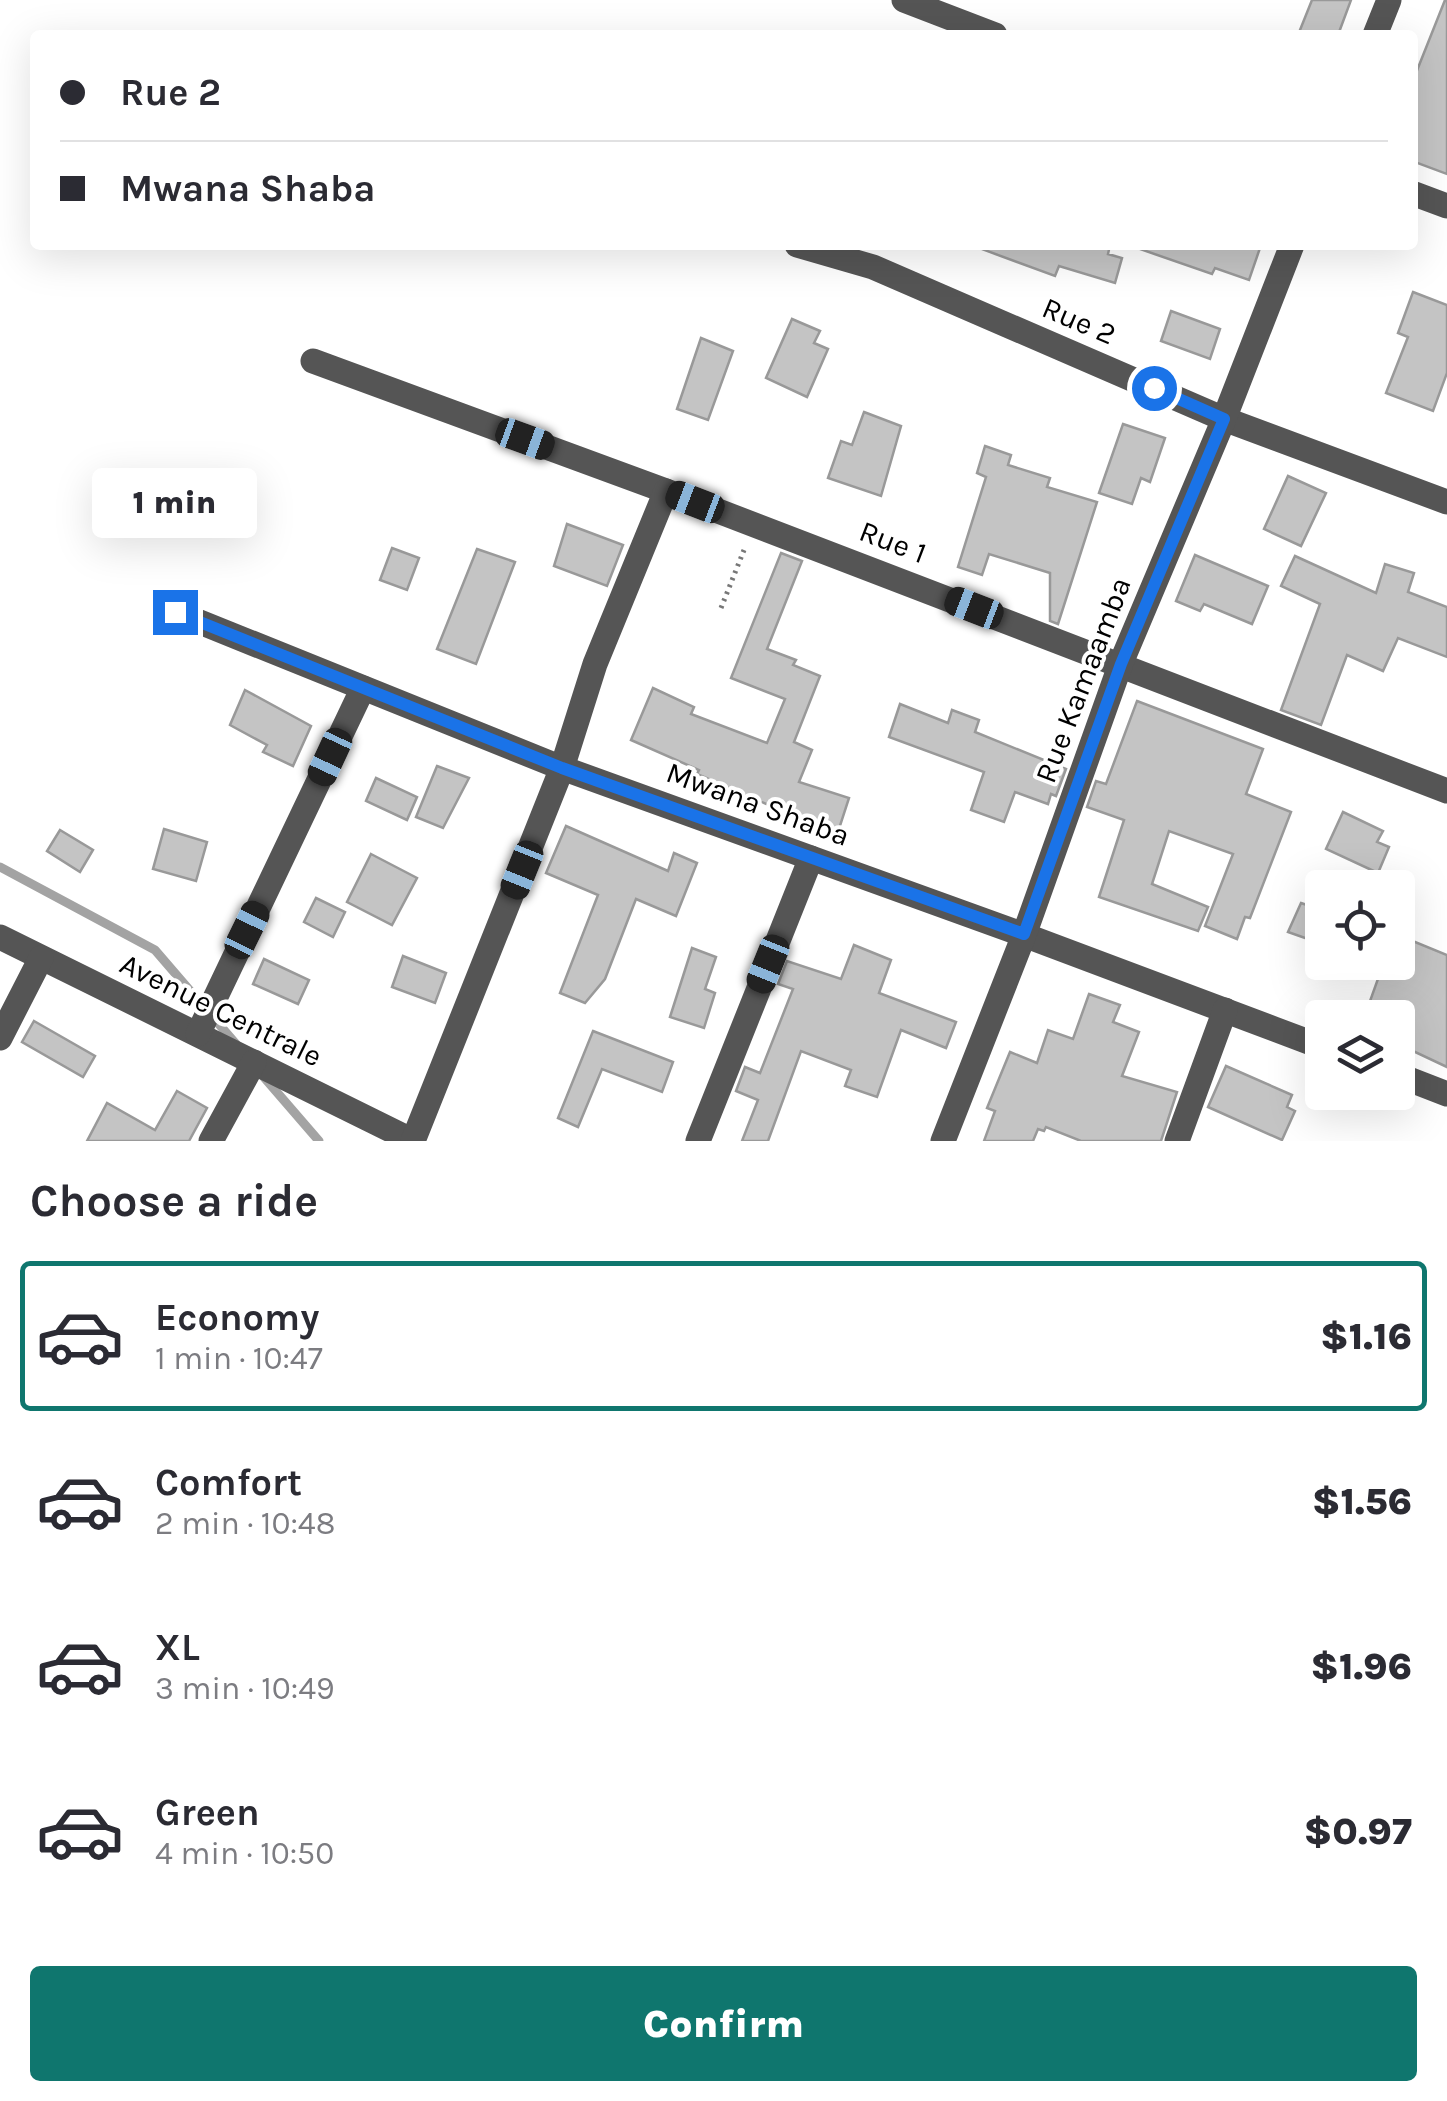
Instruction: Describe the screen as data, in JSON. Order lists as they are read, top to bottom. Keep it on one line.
{"streets":{"street":["Rue 2","Rue 1","Rue Kamaamba","Mwana Shaba","Avenue Centrale"]},"crossings":[["Rue 2","Rue Kamaamba"],["Rue 1","Rue Kamaamba"],["Rue Kamaamba","Mwana Shaba"]],"page":{"banner":["Rue 2","Mwana Shaba"],"bubble":"1 min","heading":"Choose a ride","list":[{"name":"Economy","note":"1 min · 10:47","value":"$1.16"},{"name":"Comfort","note":"2 min · 10:48","value":"$1.56"},{"name":"XL","note":"3 min · 10:49","value":"$1.96"},{"name":"Green","note":"4 min · 10:50","value":"$0.97"}],"buttons":"Confirm"}}
